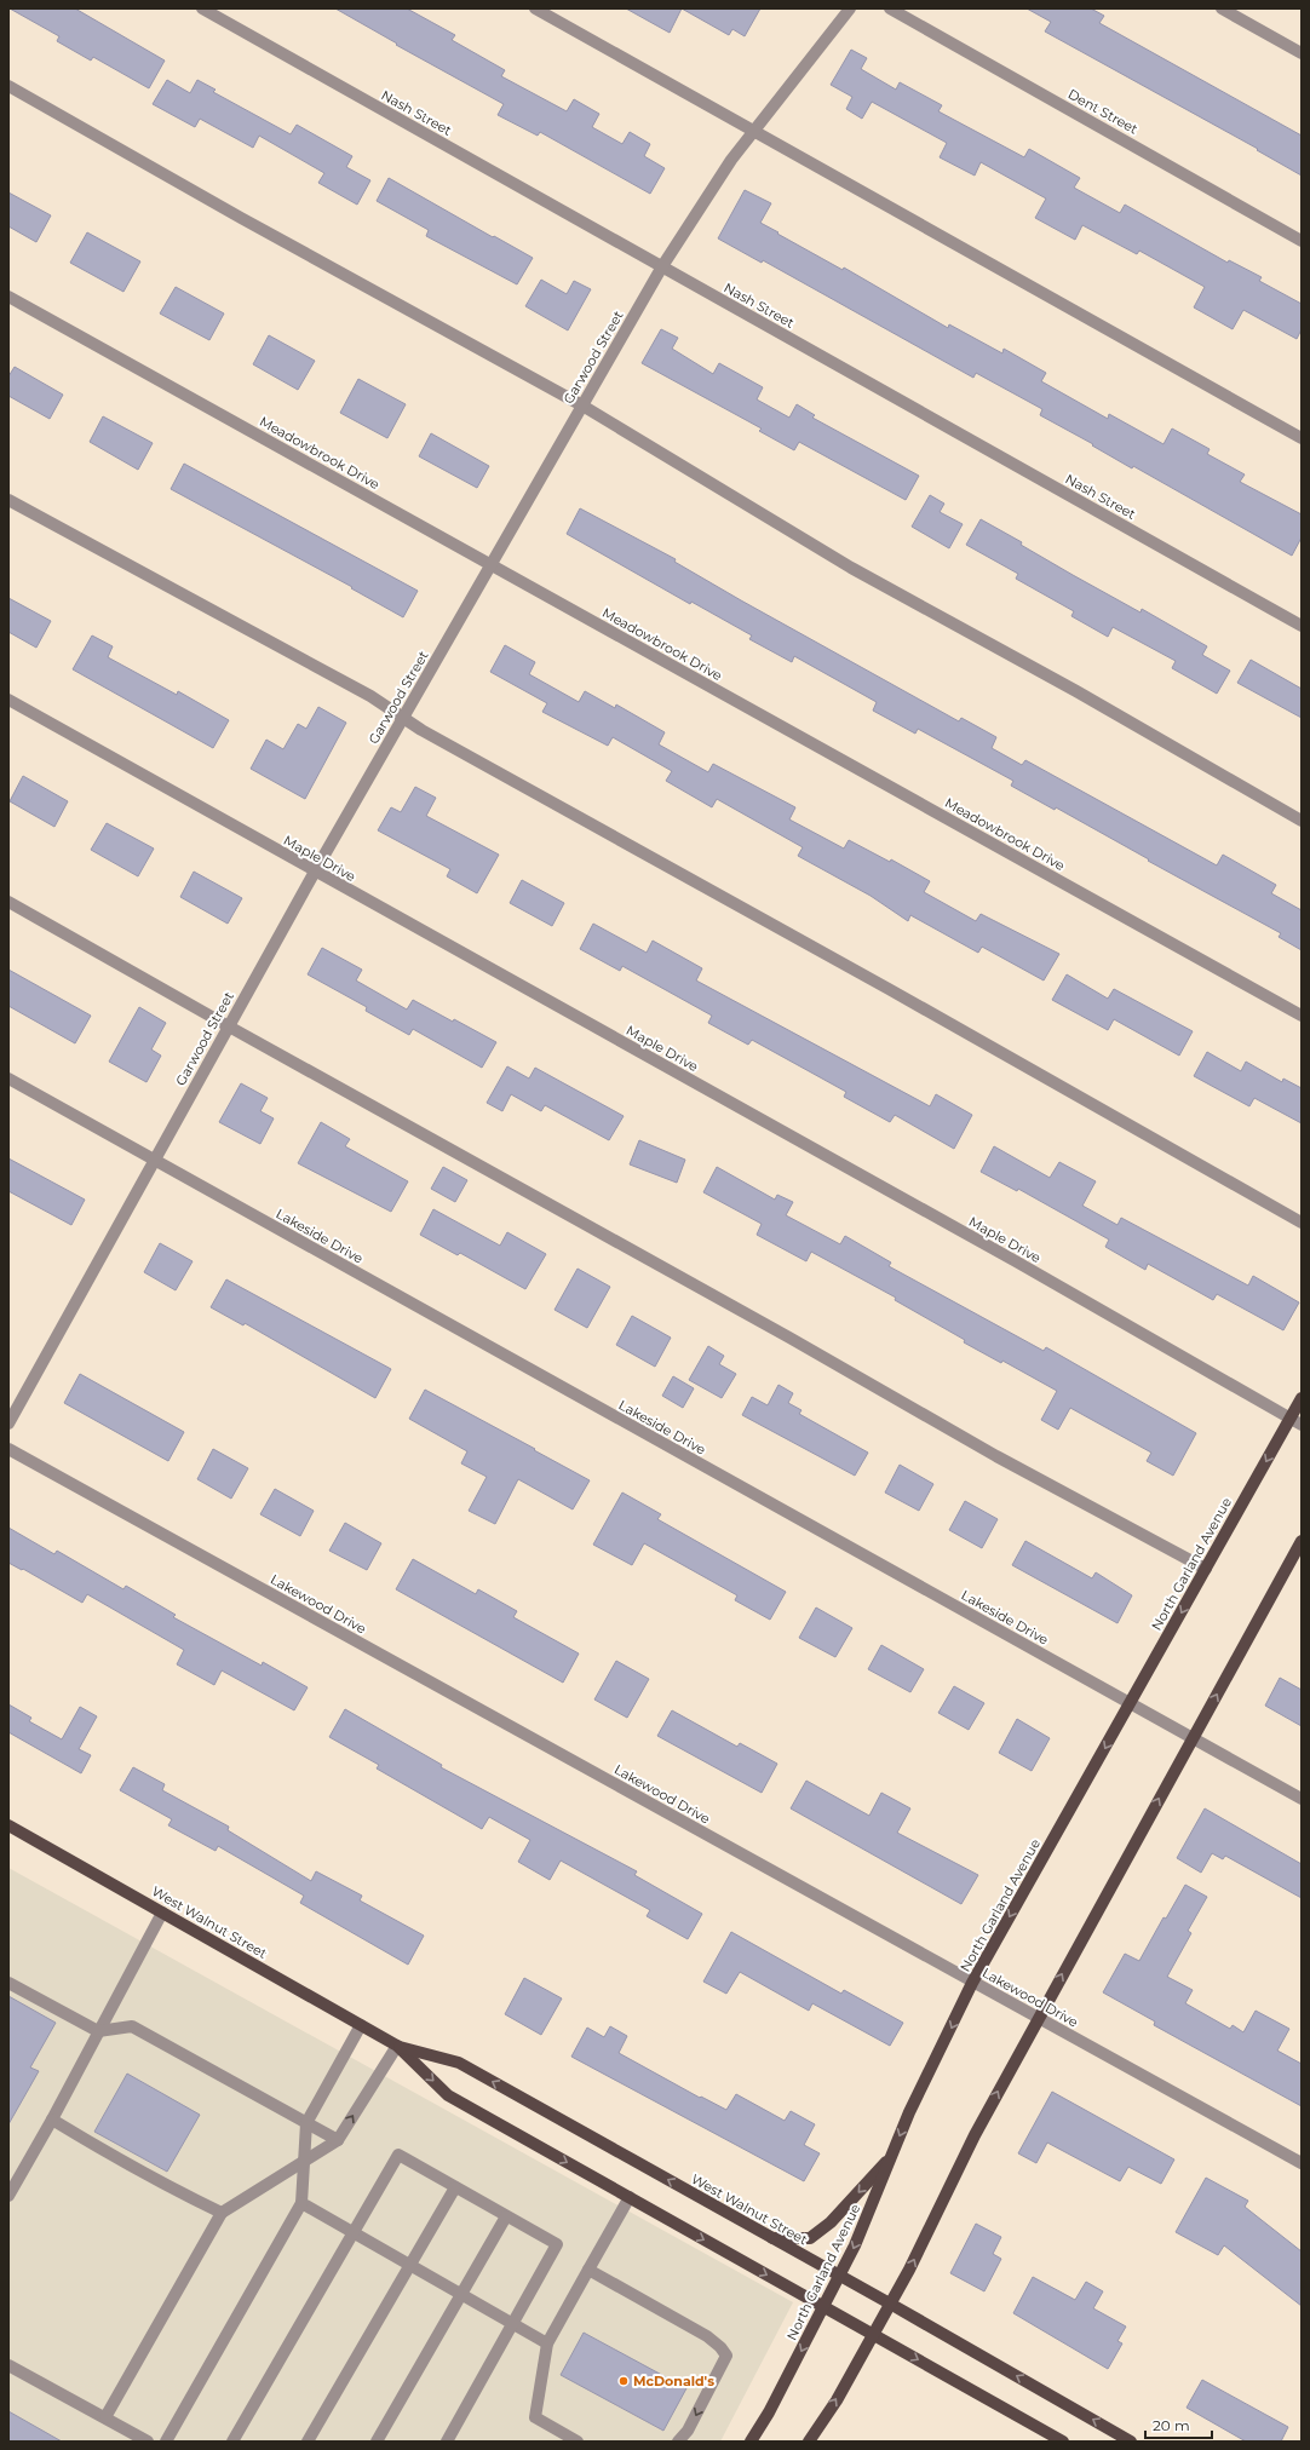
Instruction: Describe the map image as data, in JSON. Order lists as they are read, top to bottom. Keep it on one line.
{"streets":{"main road":["North Garland Avenue","West Walnut Street"],"street":["Dent Street","Nash Street","Garwood Street","Meadowbrook Drive","Maple Drive","Lakeside Drive","Lakewood Drive"]},"crossings":[["Nash Street","Garwood Street"],["Garwood Street","Meadowbrook Drive"],["Garwood Street","Maple Drive"],["Garwood Street","Lakeside Drive"],["Maple Drive","North Garland Avenue"],["Lakeside Drive","North Garland Avenue"],["North Garland Avenue","Lakewood Drive"],["North Garland Avenue","West Walnut Street"]],"places":["McDonald's"],"scale_bar":"20 m"}
